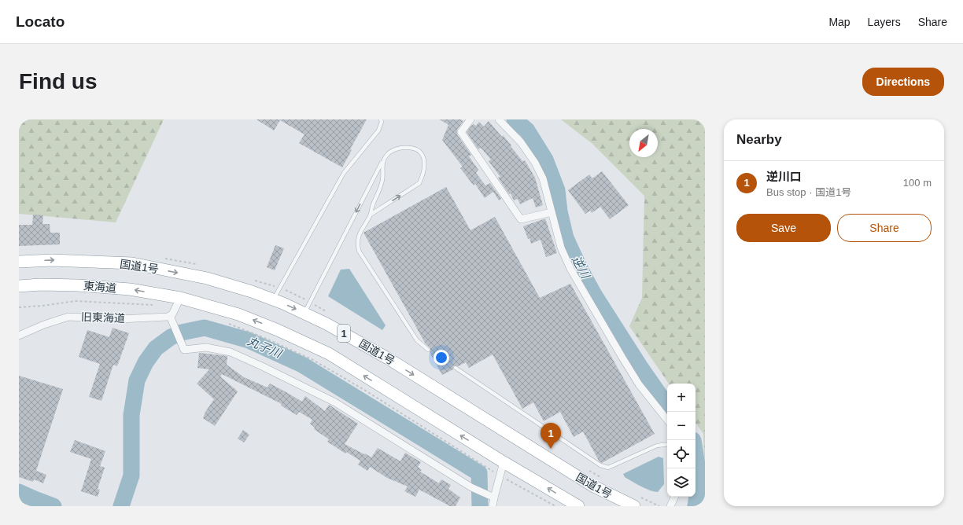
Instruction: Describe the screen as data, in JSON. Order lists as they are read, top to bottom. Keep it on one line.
{"streets":{"highway":["国道1号","東海道","1"],"street":["旧東海道"]},"crossings":[["東海道","1"]],"one_way":["東海道"],"water":["逆川","丸子川"],"north":"bottom left","page":{"header":"Locato","nav":["Map","Layers","Share"],"buttons":["Directions",["Save","Share"]],"title":"Find us","heading":"Nearby","list":[{"mark":"1","name":"逆川口","note":"Bus stop · 国道1号","value":"100 m"}],"map_buttons":["+","−"],"pins":"1"}}
